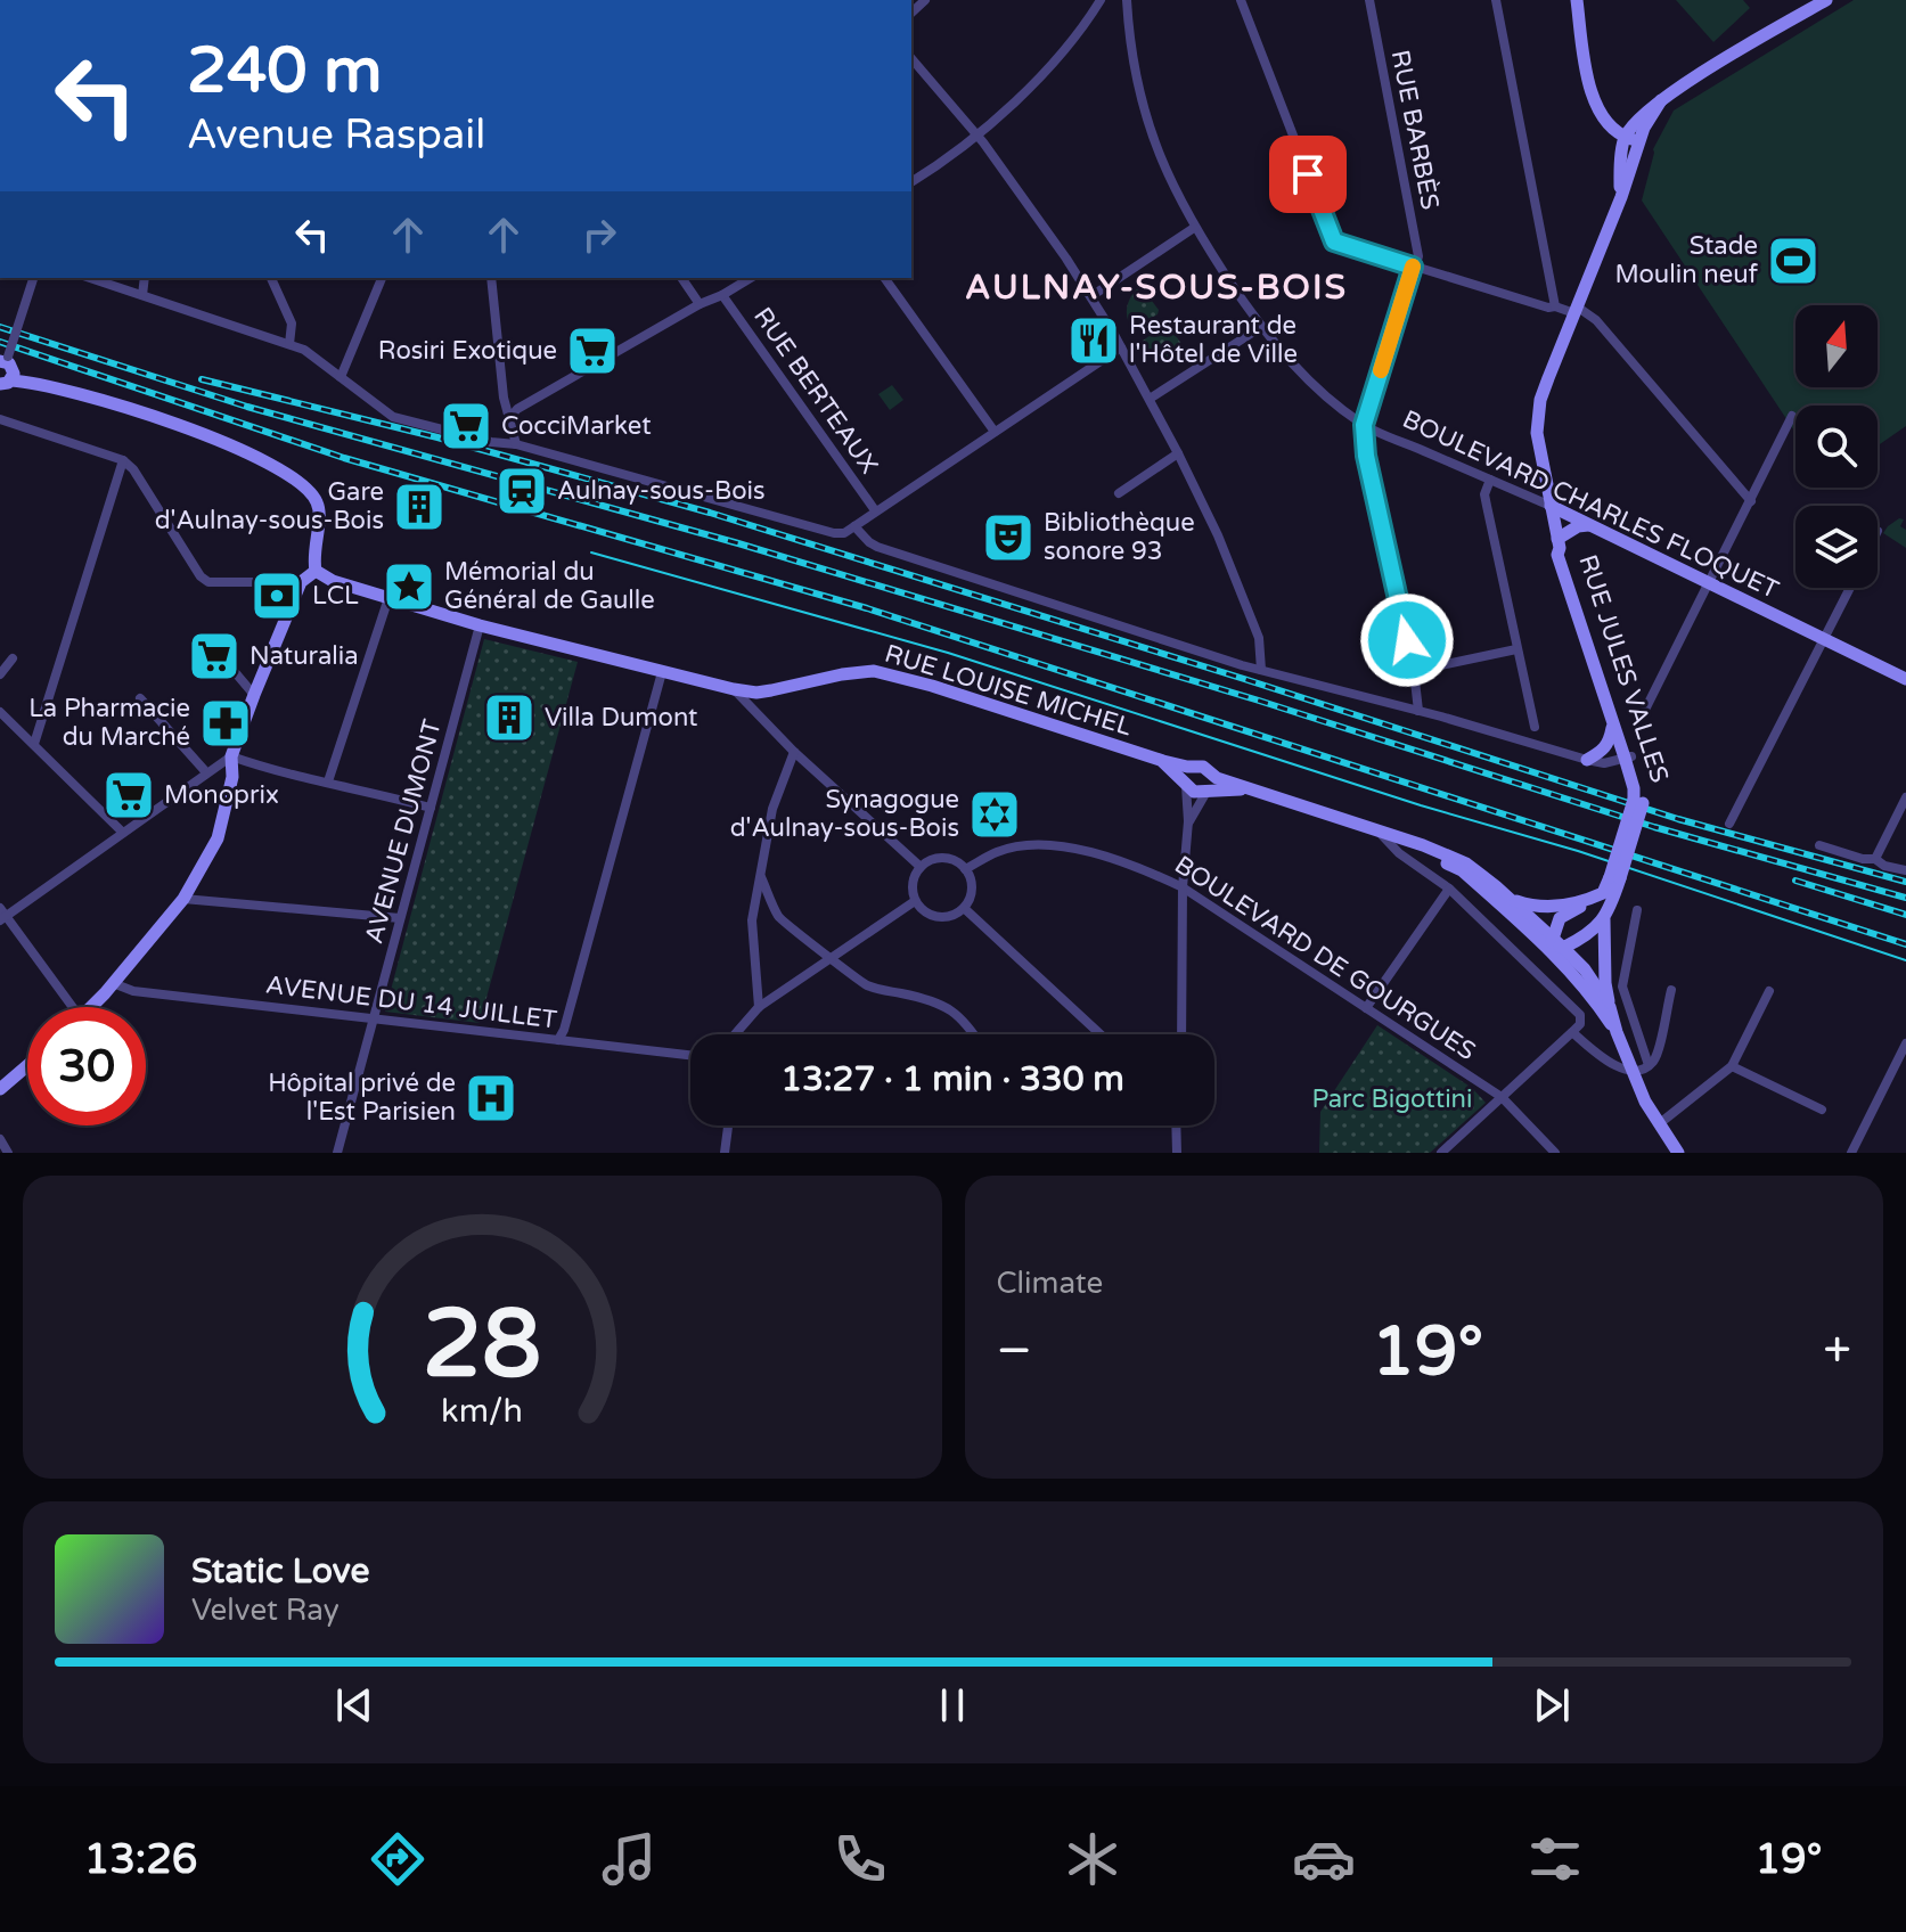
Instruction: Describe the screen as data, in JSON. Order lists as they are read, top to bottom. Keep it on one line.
{"streets":{"street":["RUE BARBÈS","RUE BERTEAUX","BOULEVARD CHARLES FLOQUET","RUE JULES VALLES","RUE LOUISE MICHEL","AVENUE DUMONT","BOULEVARD DE GOURGUES","AVENUE DU 14 JUILLET"]},"crossings":[["RUE BARBÈS","BOULEVARD CHARLES FLOQUET"],["BOULEVARD CHARLES FLOQUET","RUE JULES VALLES"],["RUE LOUISE MICHEL","AVENUE DUMONT"],["AVENUE DUMONT","AVENUE DU 14 JUILLET"]],"districts":["AULNAY-SOUS-BOIS"],"parks":["Parc Bigottini"],"places":{"sports":["Stade Moulin neuf"],"restaurant":["Restaurant de l'Hôtel de Ville"],"supermarket":["Rosiri Exotique","CocciMarket","Naturalia","Monoprix"],"station":["Aulnay-sous-Bois"],"building":["Gare d'Aulnay-sous-Bois","Villa Dumont"],"theatre":["Bibliothèque sonore 93"],"place":["Mémorial du Général de Gaulle"],"bank":["LCL"],"pharmacy":["La Pharmacie du Marché"],"synagogue":["Synagogue d'Aulnay-sous-Bois"],"hospital":["Hôpital privé de l'Est Parisien"]},"north":"top","page":{"turn":["240 m","Avenue Raspail"],"limit":"30","trip":"13:27 · 1 min · 330 m","tile":"Climate","heat":["−","19°","+"],"song":["Static Love","Velvet Ray"],"tabs":["13:26","19°"],"gauge":["28","km/h"]}}
